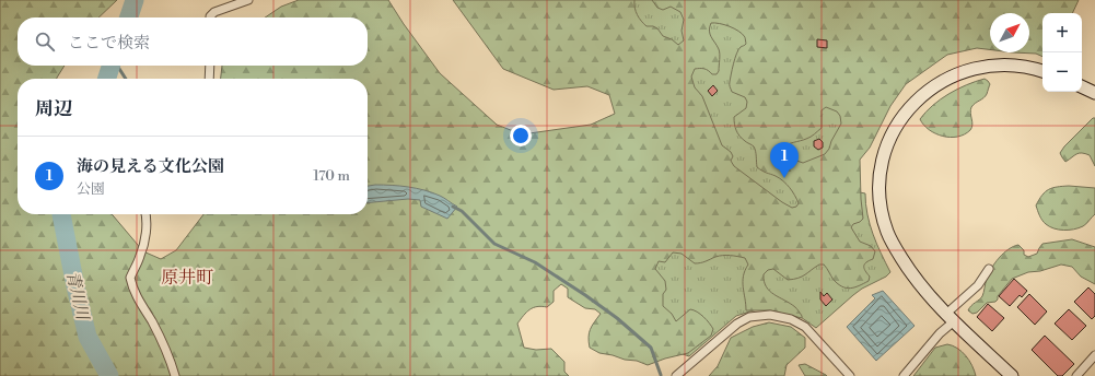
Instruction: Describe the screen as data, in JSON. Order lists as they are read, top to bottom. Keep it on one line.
{"districts":["原井町"],"water":["青川川"],"north":"top right","page":{"map_buttons":["+","−"],"search":"ここで検索","heading":"周辺","list":[{"mark":"1","name":"海の見える文化公園","note":"公園","value":"170 m"}],"pins":"1"}}
